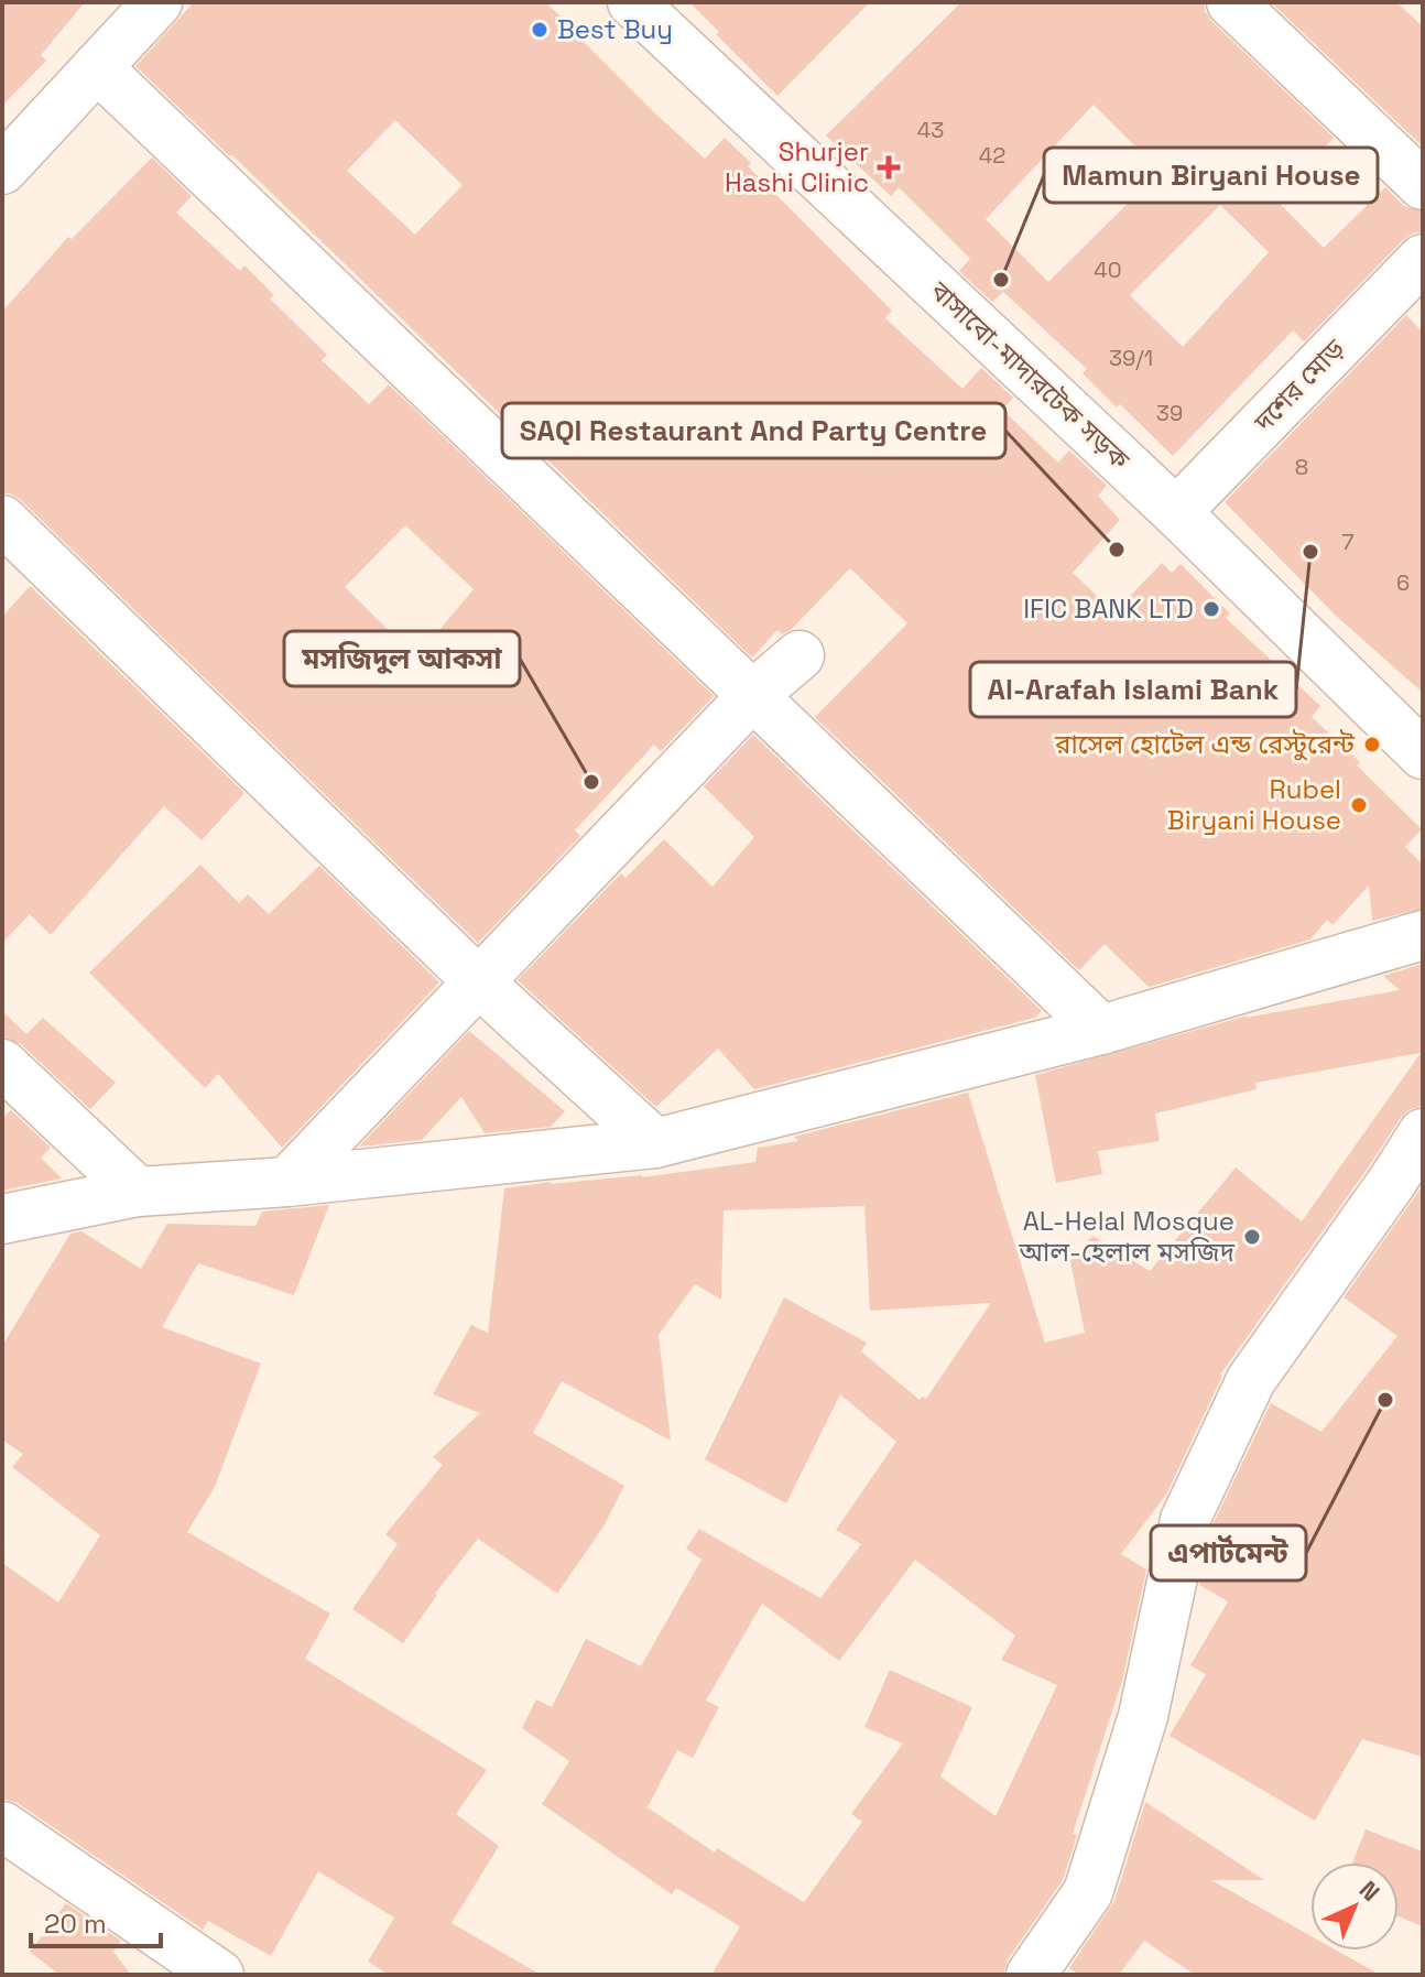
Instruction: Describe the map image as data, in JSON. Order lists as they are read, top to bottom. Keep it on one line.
{"streets":{"street":["বাসাবো-মাদারটেক সড়ক","দশের মোড়"]},"crossings":[["বাসাবো-মাদারটেক সড়ক","দশের মোড়"]],"places":{"other":["Best Buy","Mamun Biryani House","SAQI Restaurant And Party Centre","Al-Arafah Islami Bank","IFIC BANK LTD","রাসেল হোটেল এন্ড রেস্টুরেন্ট","মসজিদুল আকসা","Rubel Biryani House","AL-Helal Mosque আল-হেলাল মসজিদ","এপার্টমেন্ট"],"health":["Shurjer Hashi Clinic"]},"house_numbers":["43","42","40","39/1","39","8","7","6"],"scale_bar":"20 m","north":"top right"}
